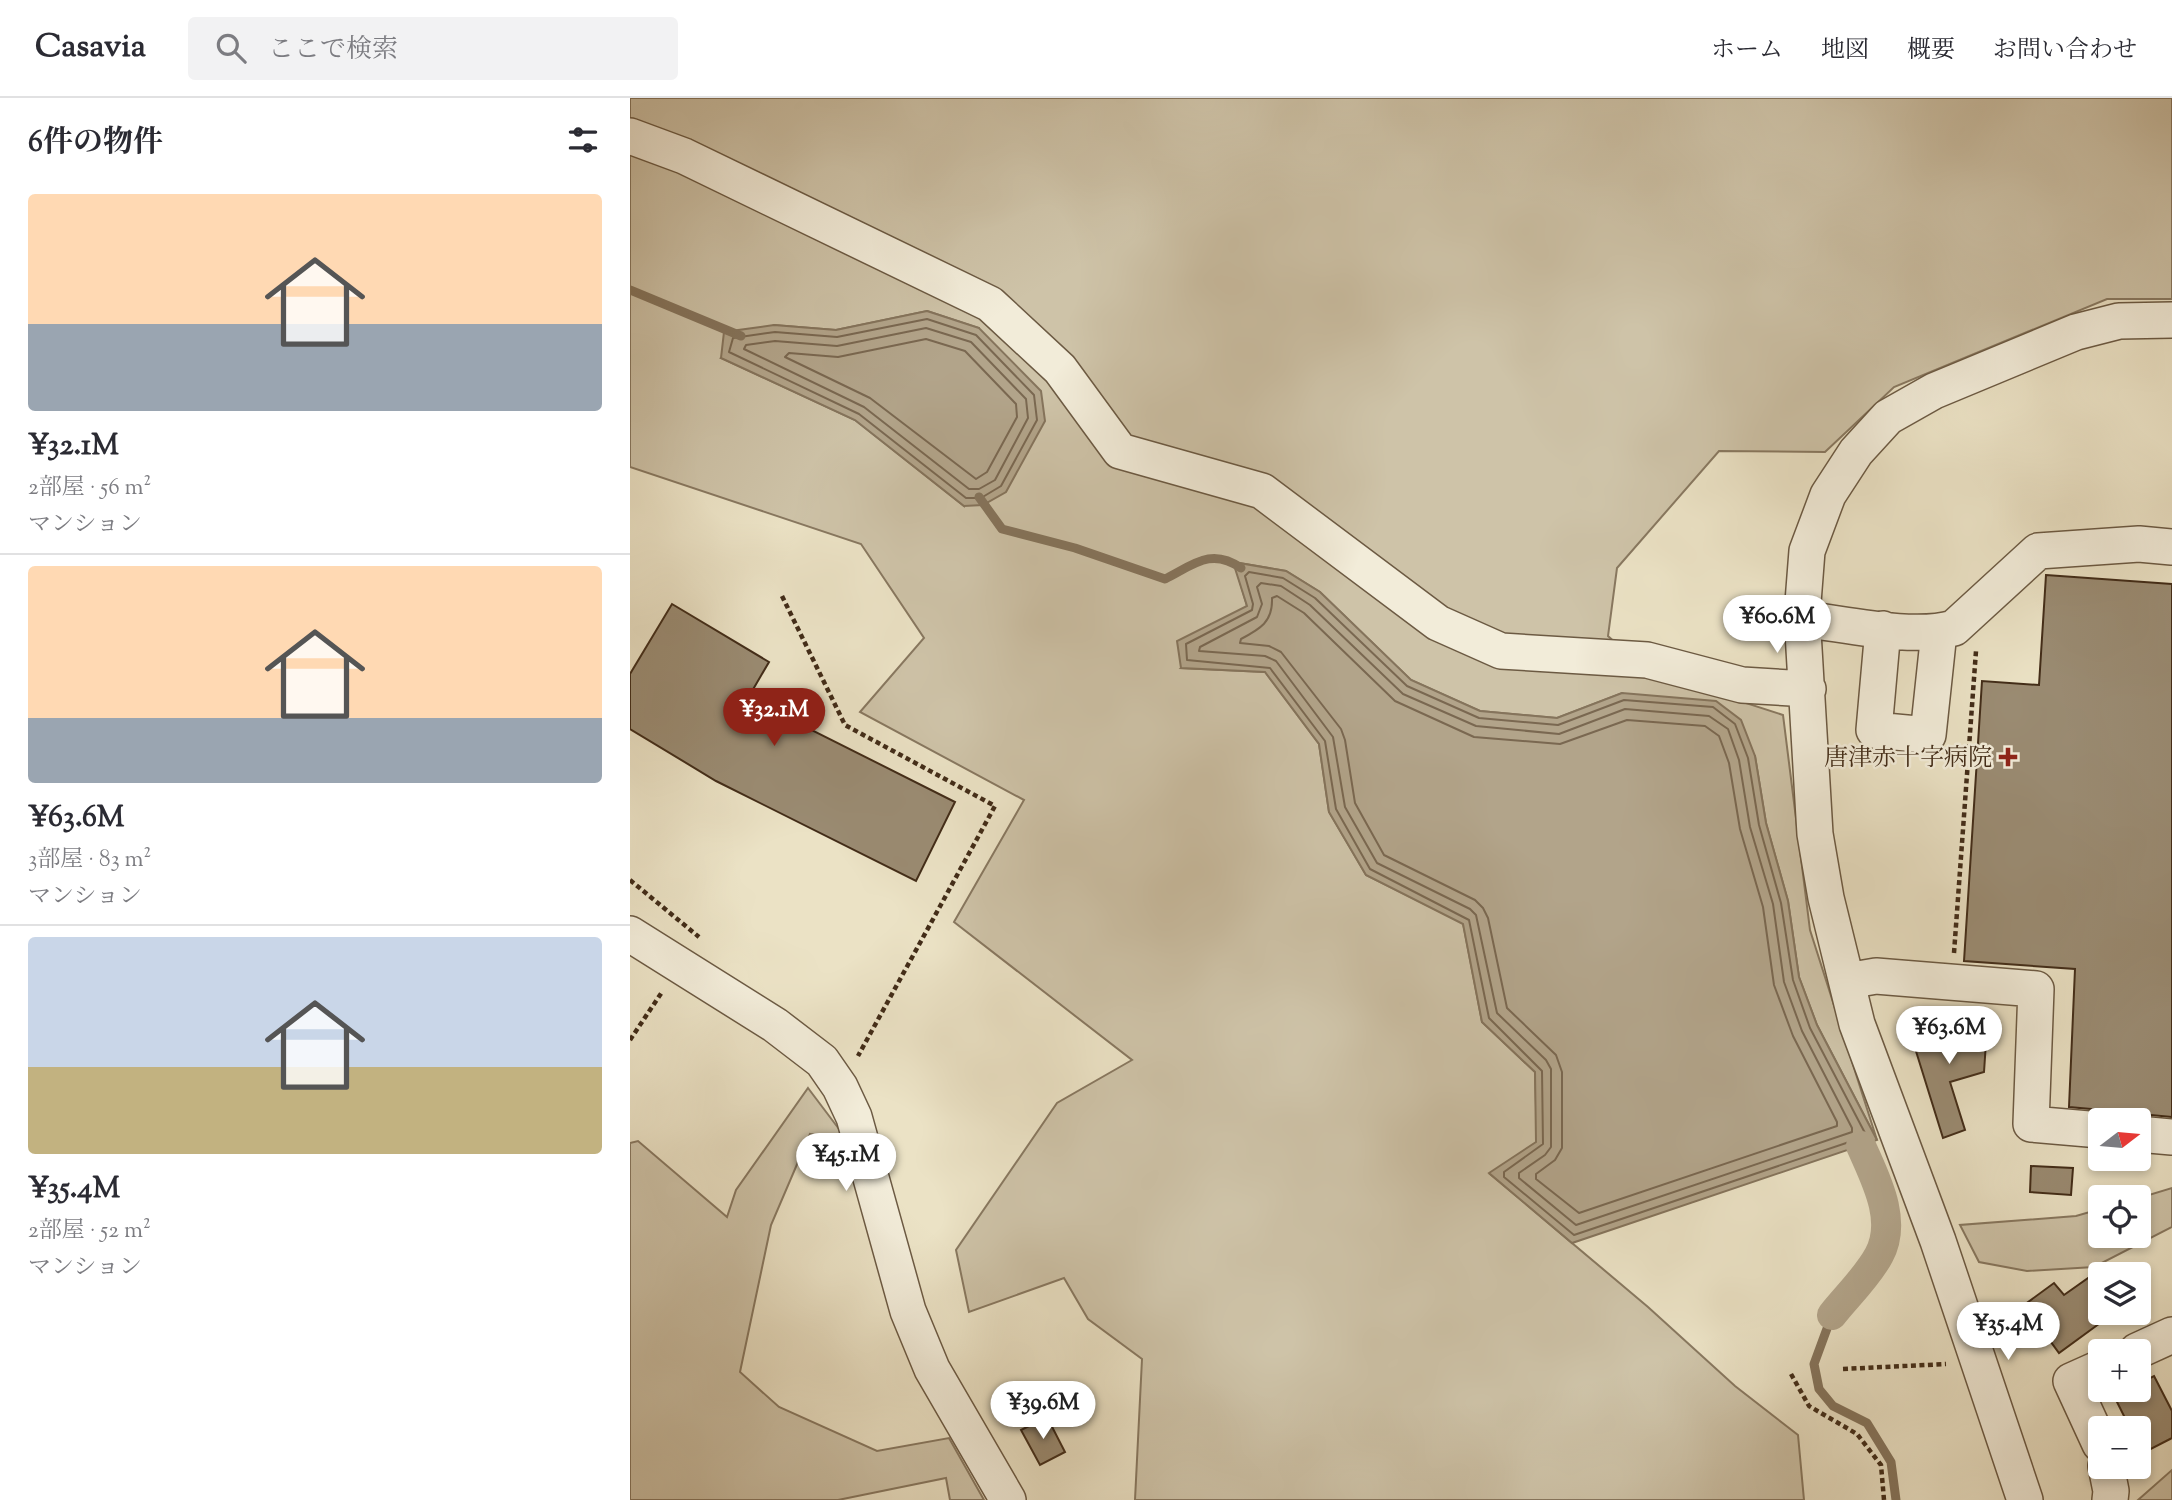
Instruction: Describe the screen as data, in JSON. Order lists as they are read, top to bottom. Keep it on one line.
{"places":{"health":["唐津赤十字病院"]},"north":"right","page":{"header":"Casavia","search":"ここで検索","nav":["ホーム","地図","概要","お問い合わせ"],"heading":"6件の物件","list":[{"name":"¥32.1M","note":"2部屋 · 56 m² · マンション"},{"name":"¥63.6M","note":"3部屋 · 83 m² · マンション"},{"name":"¥35.4M","note":"2部屋 · 52 m² · マンション"}],"price":["¥60.6M","¥32.1M","¥63.6M","¥45.1M","¥35.4M","¥39.6M"],"map_buttons":["+","−"]}}
